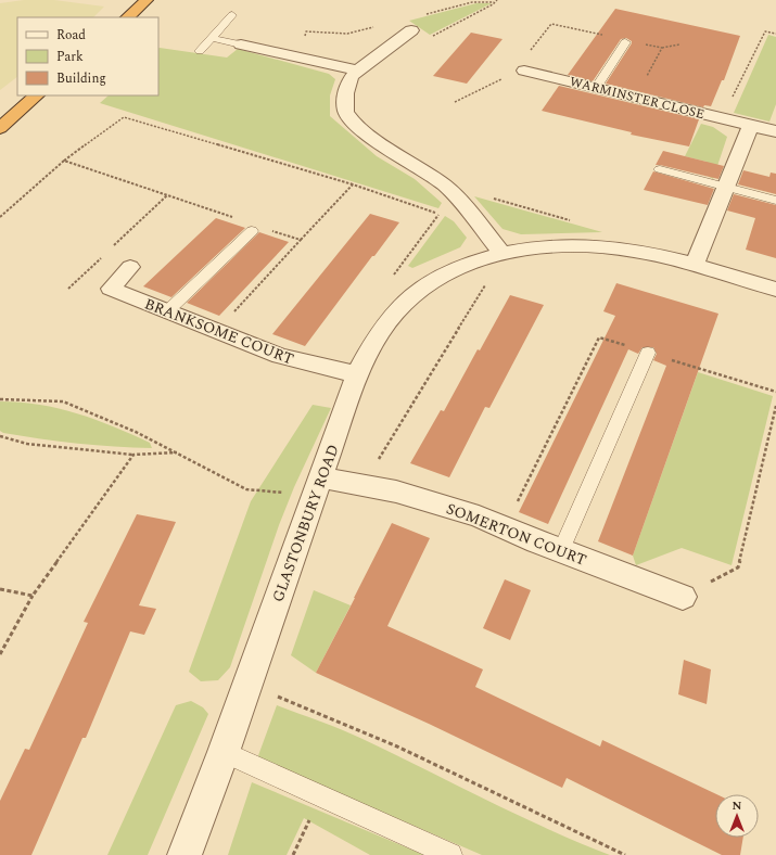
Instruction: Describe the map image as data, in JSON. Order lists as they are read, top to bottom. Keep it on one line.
{"streets":{"street":["WARMINSTER CLOSE","BRANKSOME COURT","GLASTONBURY ROAD","SOMERTON COURT"]},"crossings":[["BRANKSOME COURT","GLASTONBURY ROAD"],["GLASTONBURY ROAD","SOMERTON COURT"]],"legend":["Road","Park","Building"],"north":"top"}
